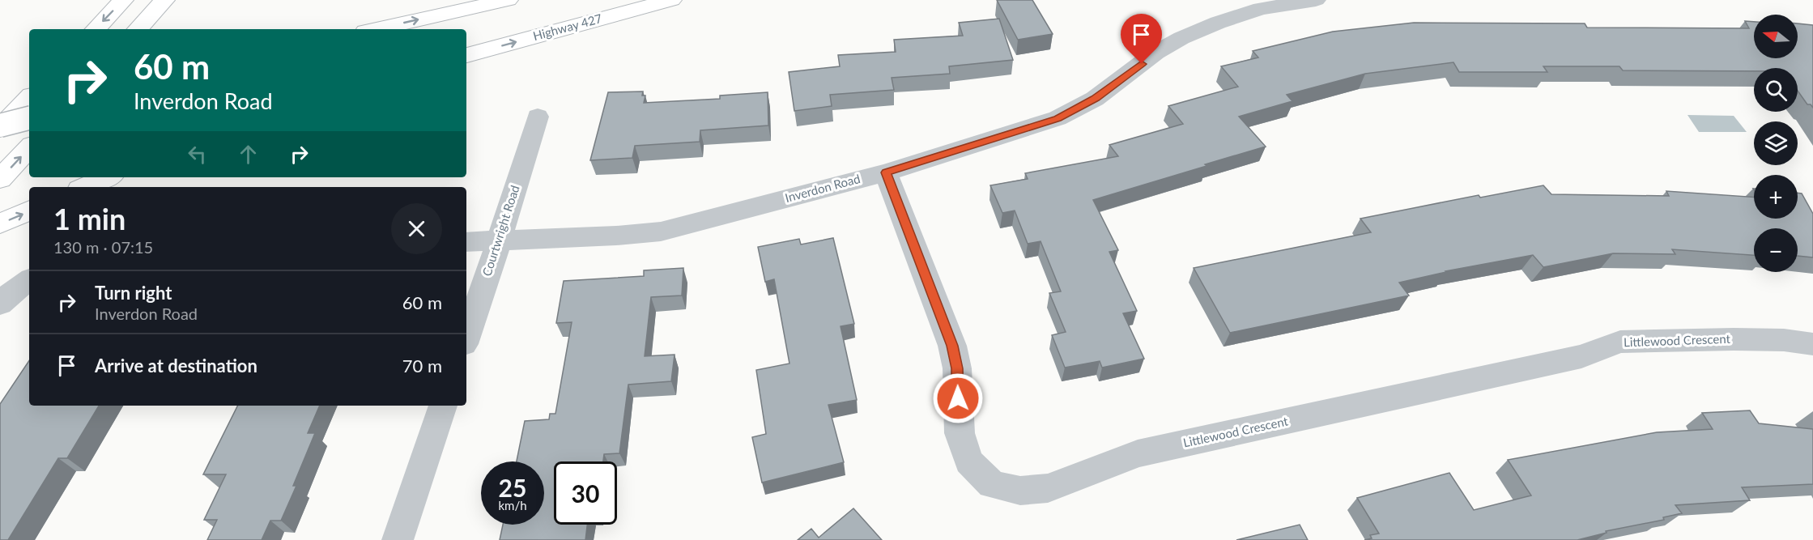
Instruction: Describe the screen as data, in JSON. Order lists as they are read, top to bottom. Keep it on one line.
{"streets":{"main road":["Highway 427"],"street":["Inverdon Road","Courtwright Road","Littlewood Crescent"]},"crossings":[["Inverdon Road","Courtwright Road"],["Inverdon Road","Littlewood Crescent"]],"one_way":["Highway 427"],"north":"left","page":{"map_buttons":["+","−"],"turn":["60 m","Inverdon Road"],"heading":["1 min","130 m · 07:15"],"list":[{"name":"Turn right","note":"Inverdon Road","value":"60 m"},{"name":"Arrive at destination","value":"70 m"}],"speed":"25 km/h","limit":"30"}}
